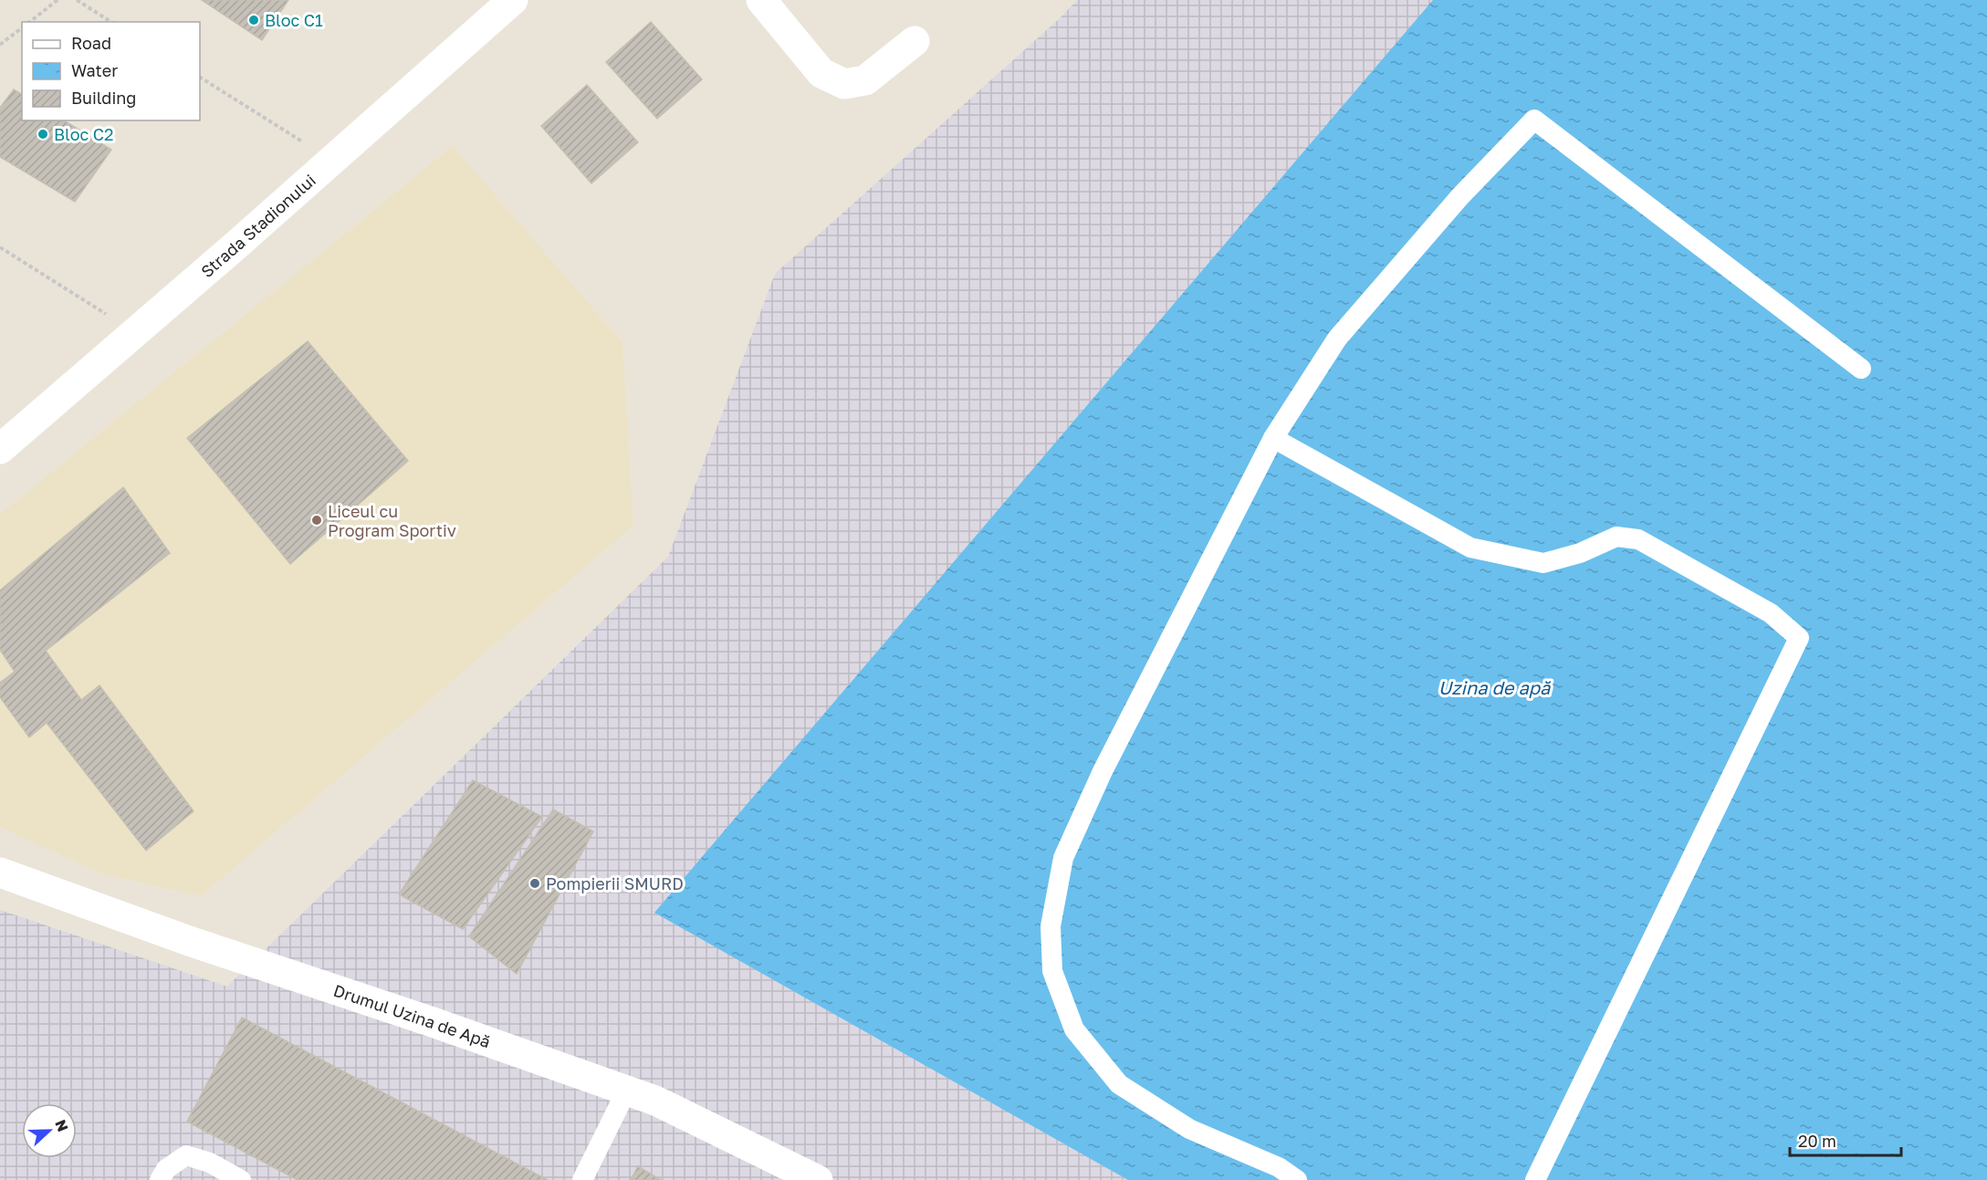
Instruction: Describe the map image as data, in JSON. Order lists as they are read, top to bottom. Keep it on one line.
{"streets":{"street":["Strada Stadionului","Drumul Uzina de Apă"]},"water":["Uzina de apă"],"places":["Bloc C1","Bloc C2","Liceul cu Program Sportiv","Pompierii SMURD"],"legend":["Road","Water","Building"],"scale_bar":"20 m","north":"right"}
